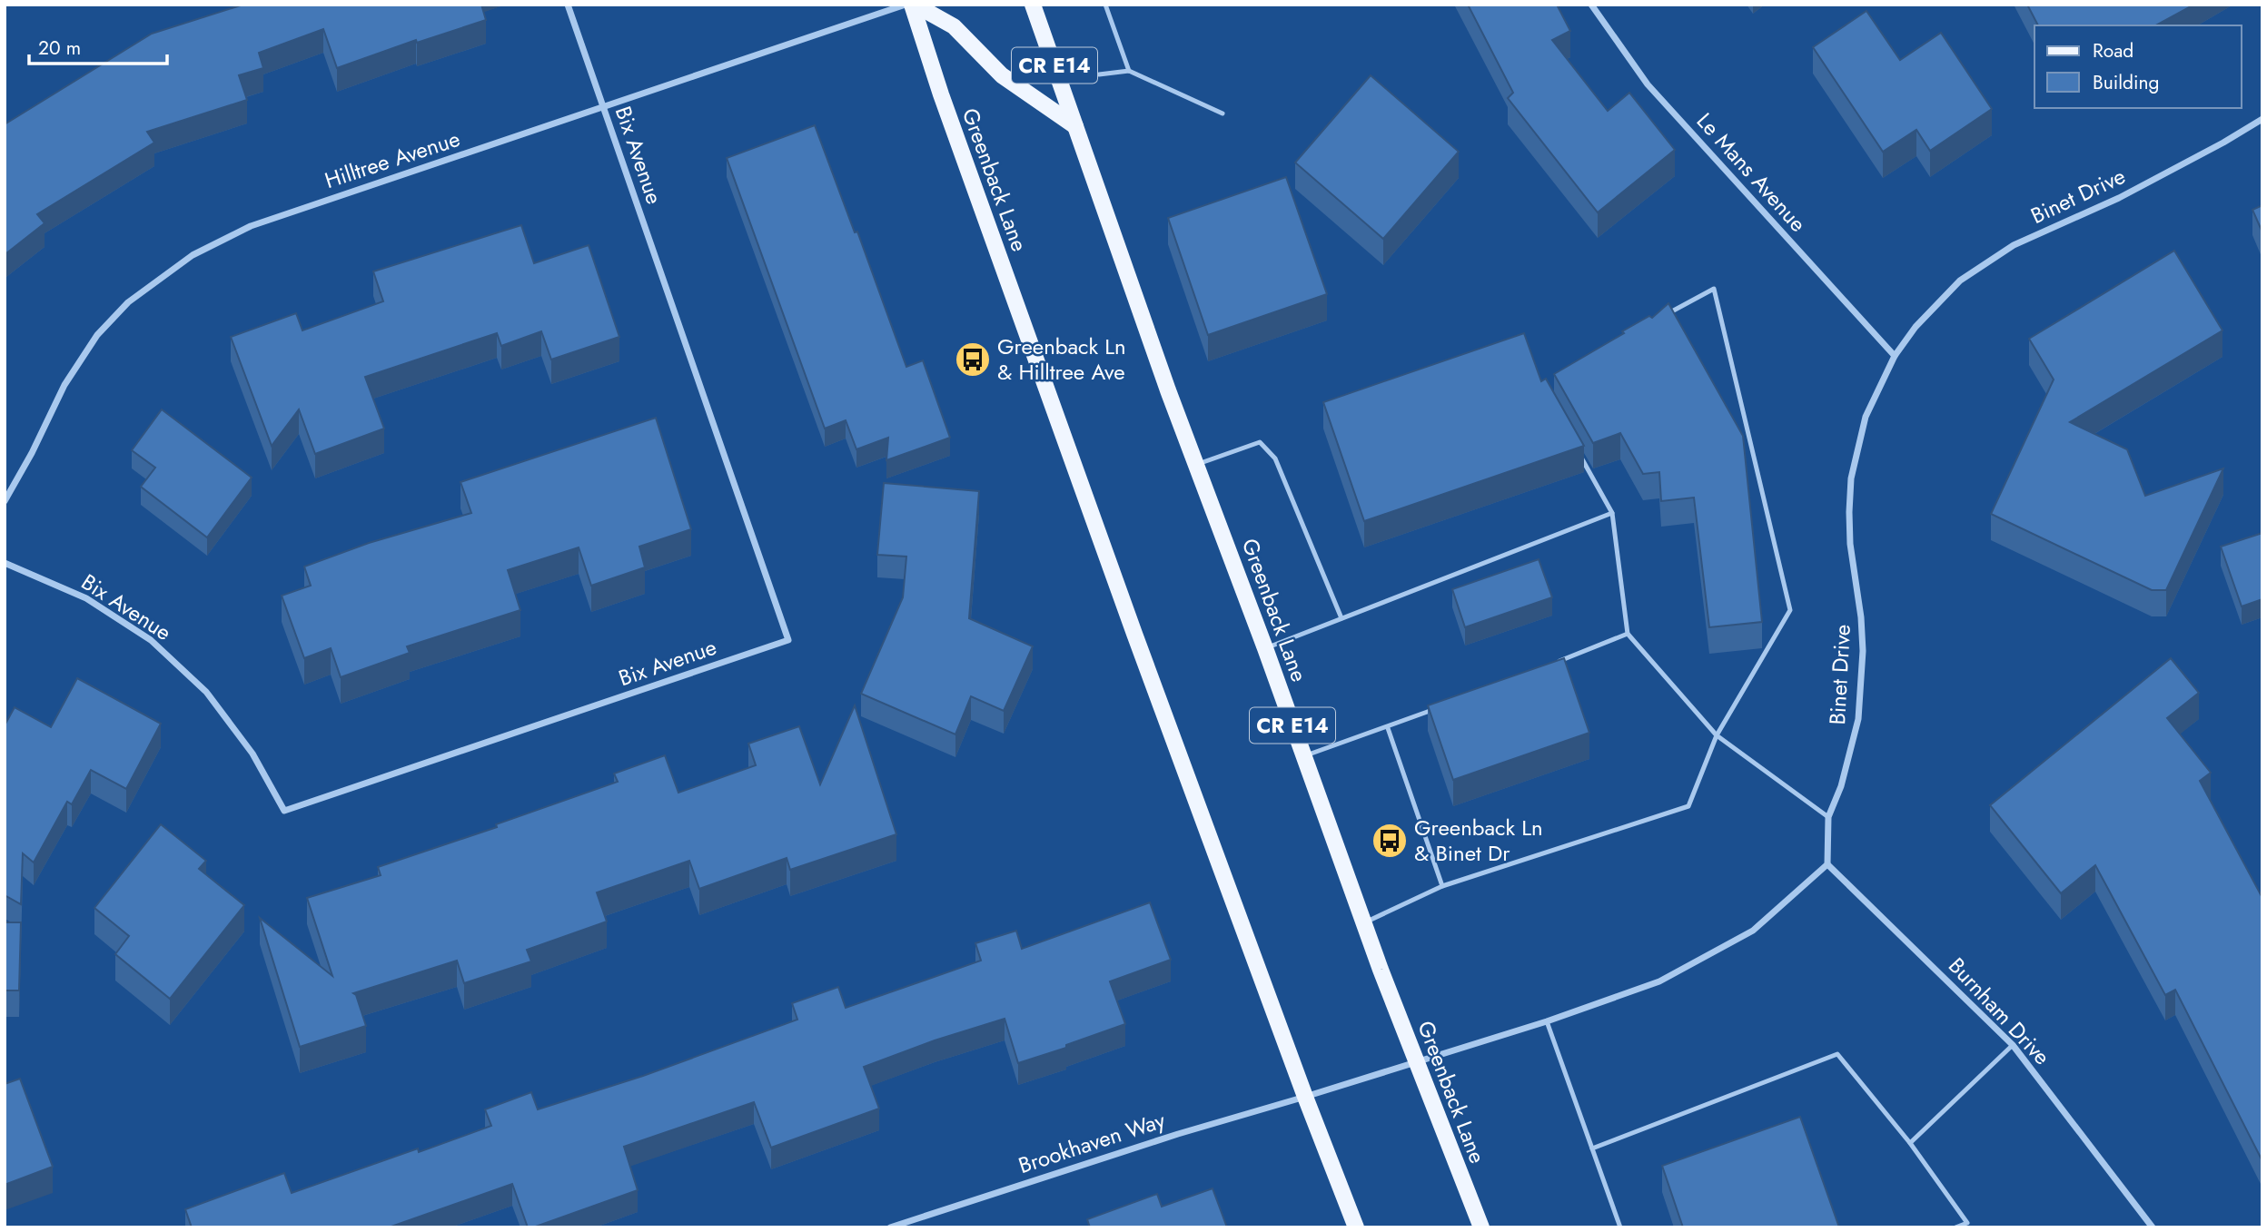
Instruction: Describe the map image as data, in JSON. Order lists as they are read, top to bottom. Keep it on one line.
{"streets":{"main road":["CR E14","Greenback Lane"],"street":["Bix Avenue","Hilltree Avenue","Le Mans Avenue","Binet Drive","Burnham Drive","Brookhaven Way"]},"crossings":[["Bix Avenue","Hilltree Avenue"],["Le Mans Avenue","Binet Drive"],["Greenback Lane","Brookhaven Way"],["Binet Drive","Burnham Drive"]],"places":{"bus stop":["Greenback Ln & Hilltree Ave","Greenback Ln & Binet Dr"]},"legend":["Road","Building"],"scale_bar":"20 m"}
